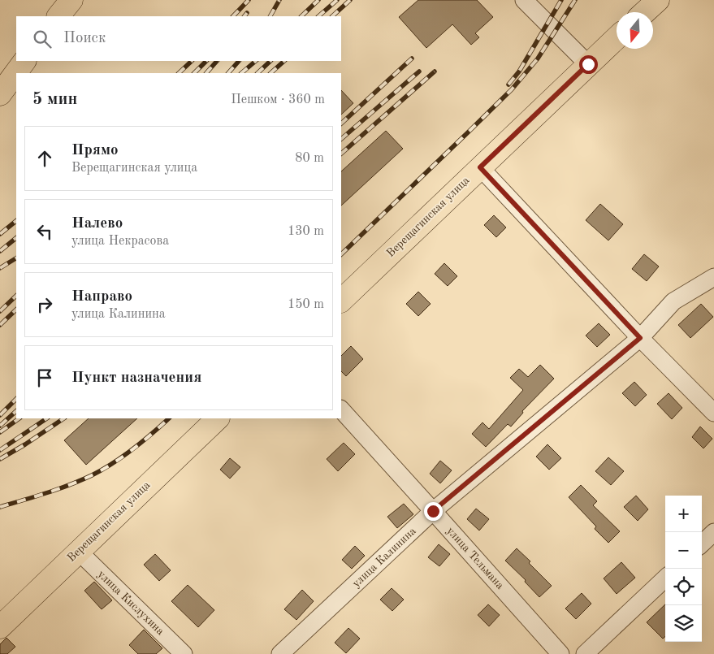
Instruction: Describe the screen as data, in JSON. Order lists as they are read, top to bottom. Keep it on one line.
{"streets":{"main road":["Верещагинская улица"],"street":["улица Калинина","улица Тельмана","улица Кислухина"]},"crossings":[["Верещагинская улица","улица Кислухина"],["улица Калинина","улица Тельмана"]],"north":"bottom","page":{"search":"Поиск","heading":["5 мин","Пешком · 360 m"],"list":[["Прямо","Верещагинская улица","80 m"],["Налево","улица Некрасова","130 m"],["Направо","улица Калинина","150 m"],"Пункт назначения"],"map_buttons":["+","−"]}}
